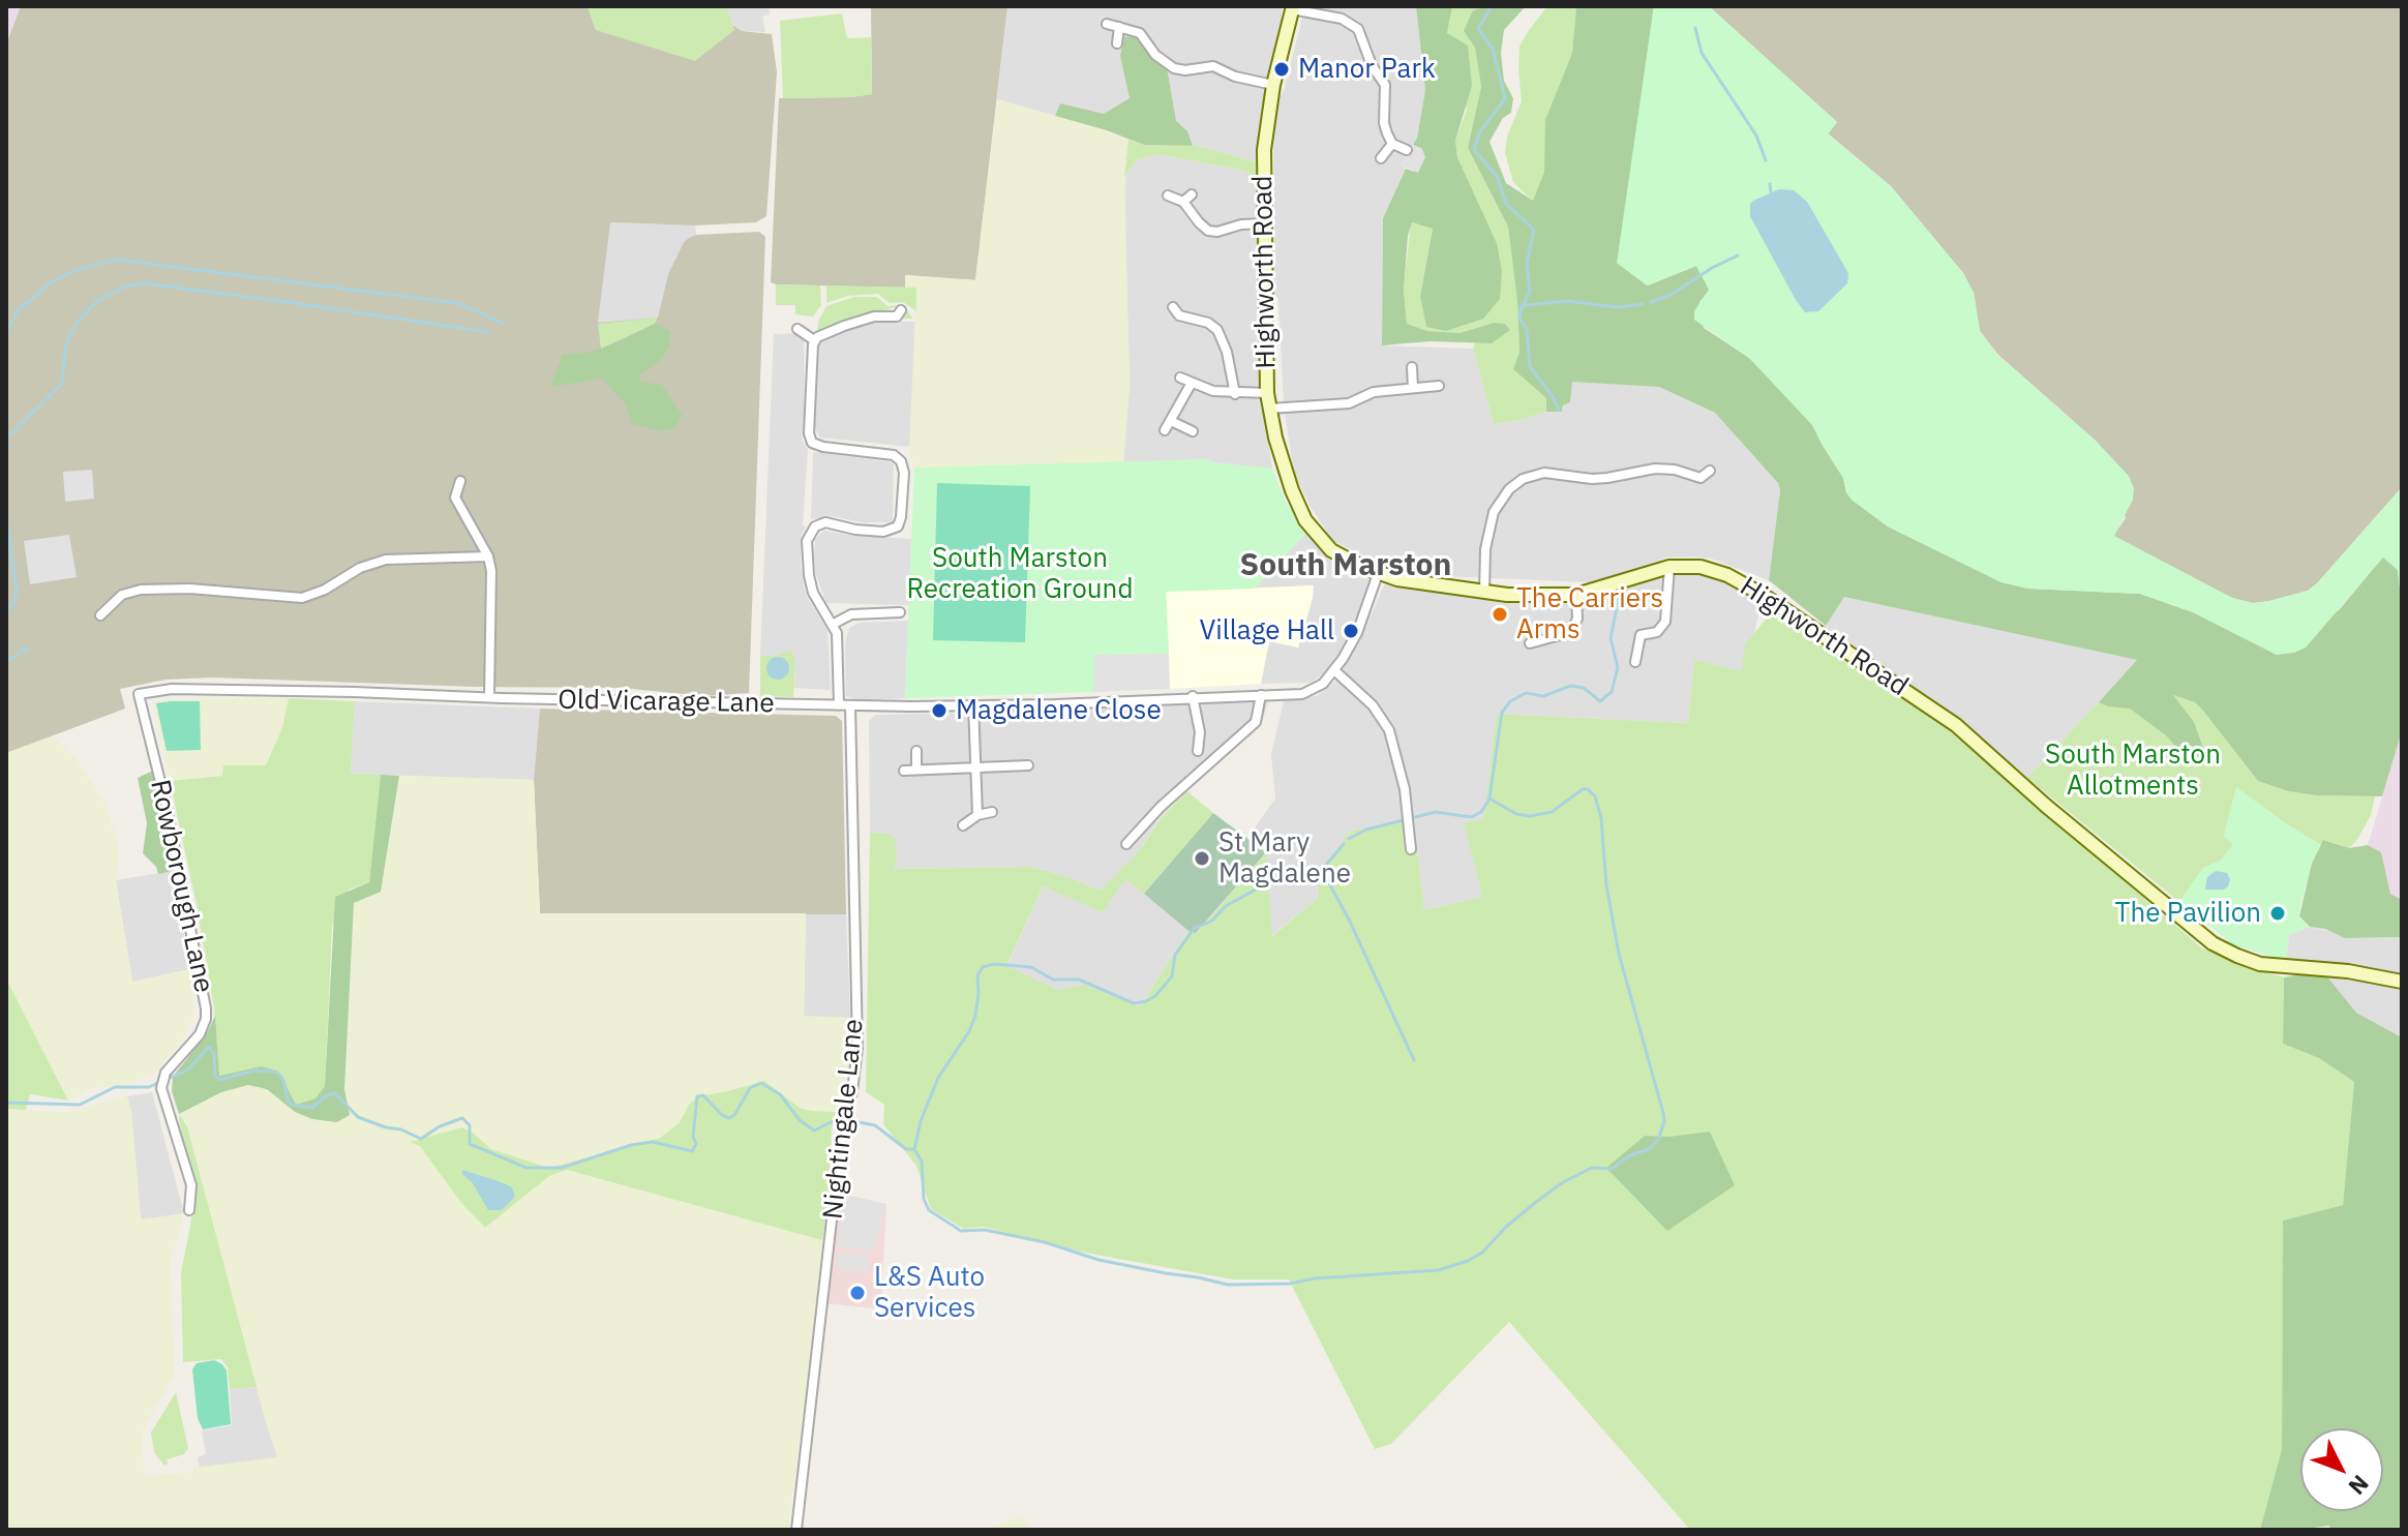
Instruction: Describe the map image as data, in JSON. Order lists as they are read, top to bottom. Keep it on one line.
{"streets":{"street":["Highworth Road","Old Vicarage Lane","Rowborough Lane","Nightingale Lane"]},"crossings":[["Highworth Road","Old Vicarage Lane"],["Old Vicarage Lane","Rowborough Lane"],["Old Vicarage Lane","Nightingale Lane"]],"districts":["South Marston"],"parks":["South Marston Recreation Ground","South Marston Allotments"],"places":["Manor Park","The Carriers Arms","Village Hall","Magdalene Close","St Mary Magdalene","The Pavilion","L&S Auto Services"],"north":"bottom right"}
